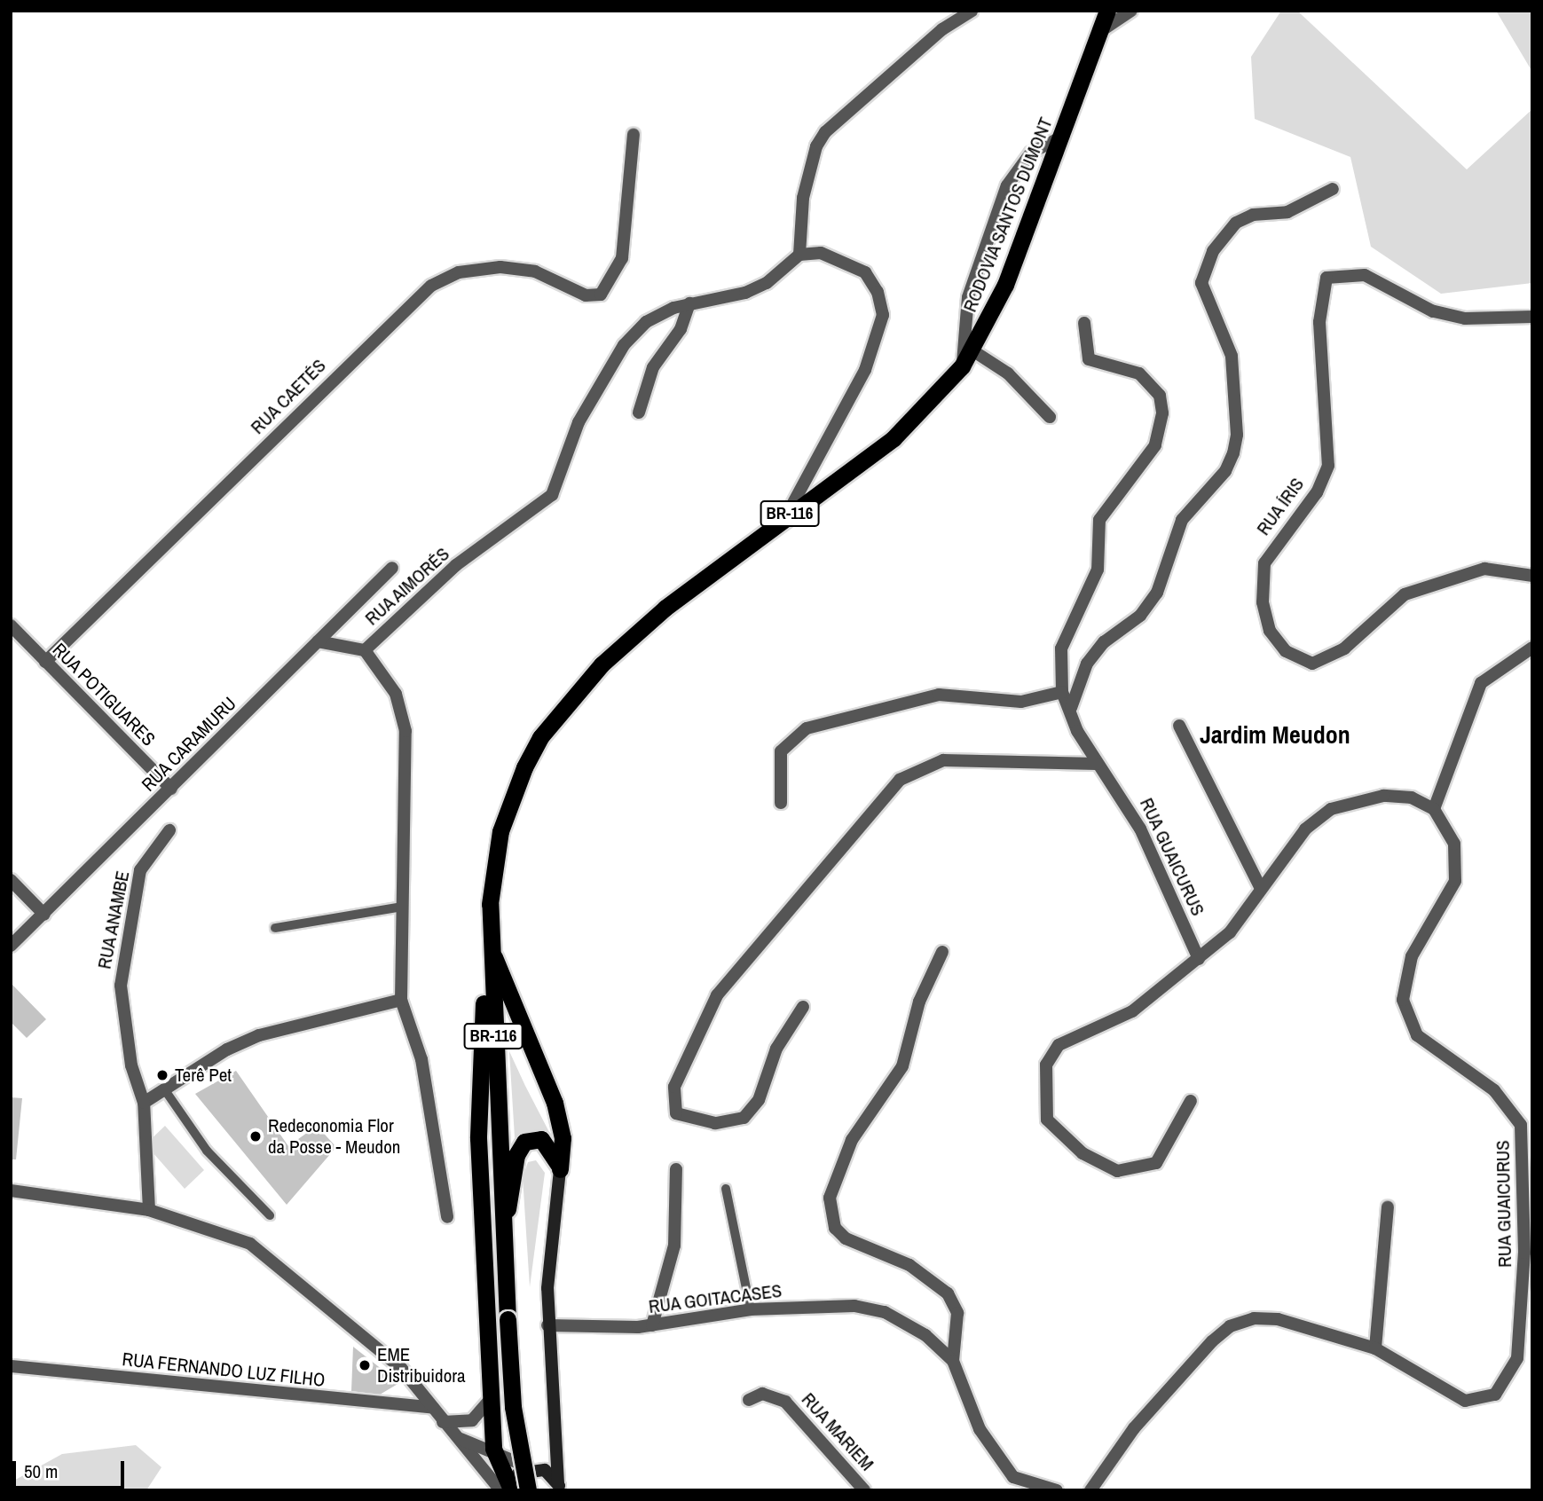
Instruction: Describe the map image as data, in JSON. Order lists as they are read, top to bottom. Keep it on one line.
{"streets":{"highway":["RODOVIA SANTOS DUMONT","BR-116"],"street":["RUA CAETÉS","RUA ÍRIS","RUA AIMORÉS","RUA POTIGUARES","RUA CARAMURU","RUA GUAICURUS","RUA ANAMBE","RUA GOITACASES","RUA FERNANDO LUZ FILHO","RUA MARIEM"]},"crossings":[["RODOVIA SANTOS DUMONT","BR-116"],["RUA CAETÉS","RUA POTIGUARES"],["RUA POTIGUARES","RUA CARAMURU"]],"districts":["Jardim Meudon"],"places":["Terê Pet","Redeconomia Flor da Posse - Meudon","EME Distribuidora"],"scale_bar":"50 m"}
